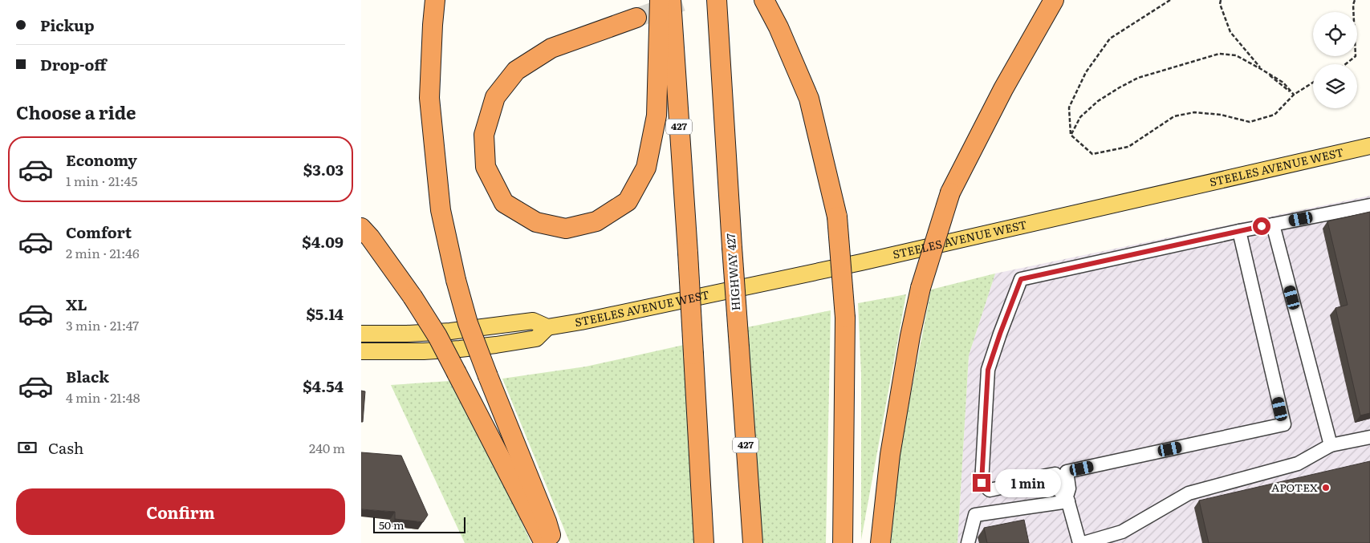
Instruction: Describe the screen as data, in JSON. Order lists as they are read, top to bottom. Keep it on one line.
{"streets":{"highway":["427","HIGHWAY 427"],"main road":["STEELES AVENUE WEST"]},"places":["APOTEX"],"scale_bar":"50 m","page":{"banner":["Pickup","Drop-off"],"heading":"Choose a ride","list":[{"name":"Economy","note":"1 min · 21:45","value":"$3.03"},{"name":"Comfort","note":"2 min · 21:46","value":"$4.09"},{"name":"XL","note":"3 min · 21:47","value":"$5.14"},{"name":"Black","note":"4 min · 21:48","value":"$4.54"}],"pay":["Cash","240 m"],"bubble":"1 min","buttons":"Confirm","scale":"50 m"}}
